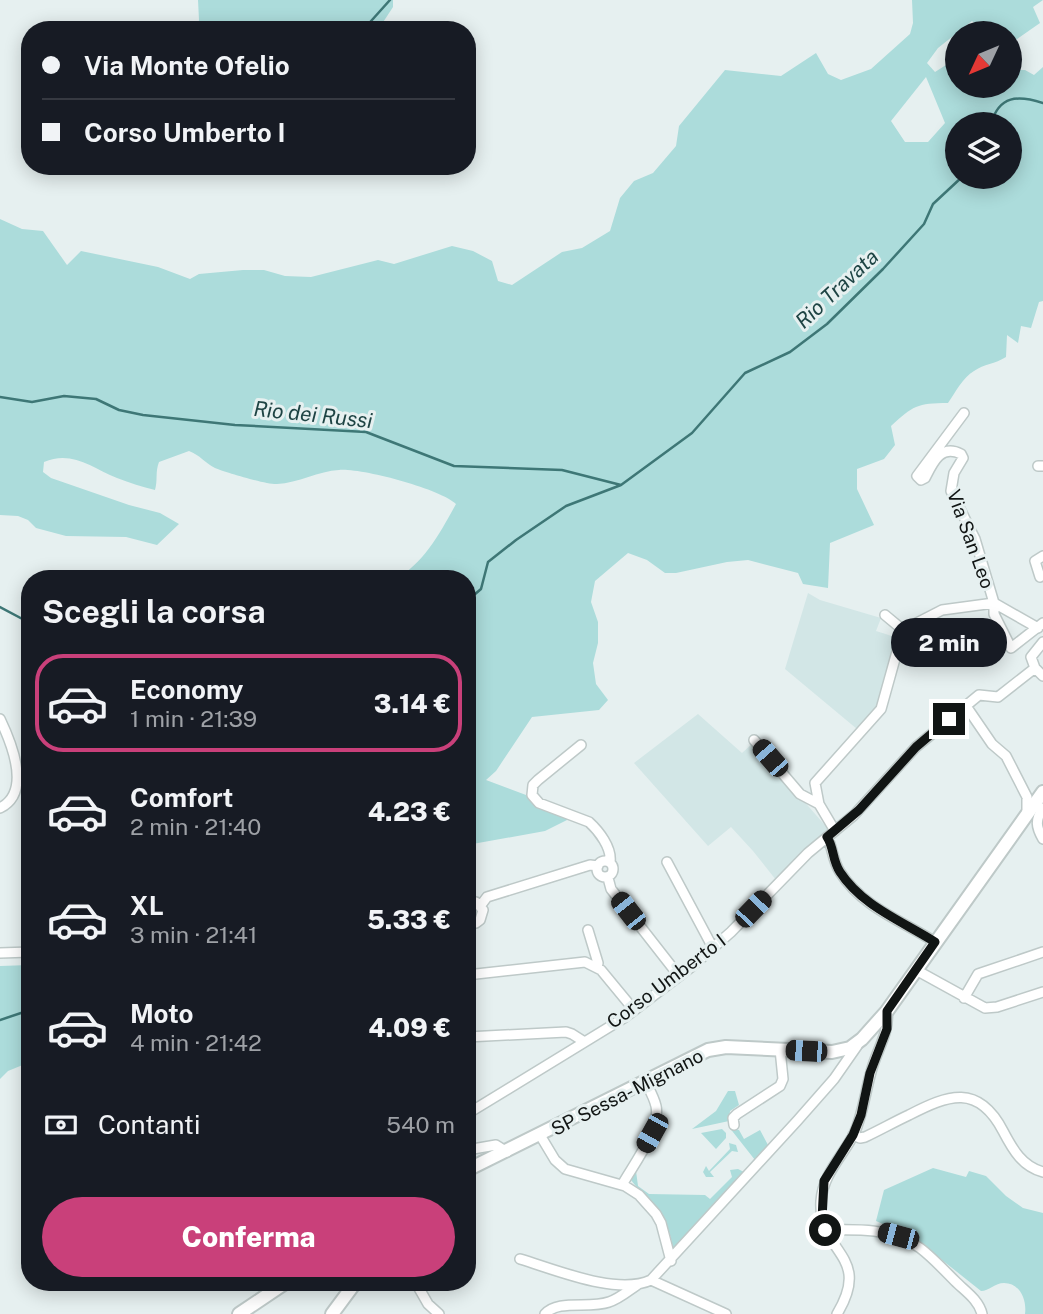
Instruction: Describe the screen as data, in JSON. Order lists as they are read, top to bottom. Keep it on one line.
{"streets":{"street":["Via San Leo","Corso Umberto I","SP Sessa- Mignano"]},"water":["Rio Travata","Rio dei Russi"],"north":"bottom left","page":{"banner":["Via Monte Ofelio","Corso Umberto I"],"heading":"Scegli la corsa","bubble":"2 min","list":[{"name":"Economy","note":"1 min · 21:39","value":"3.14 €"},{"name":"Comfort","note":"2 min · 21:40","value":"4.23 €"},{"name":"XL","note":"3 min · 21:41","value":"5.33 €"},{"name":"Moto","note":"4 min · 21:42","value":"4.09 €"}],"pay":["Contanti","540 m"],"buttons":"Conferma"}}
